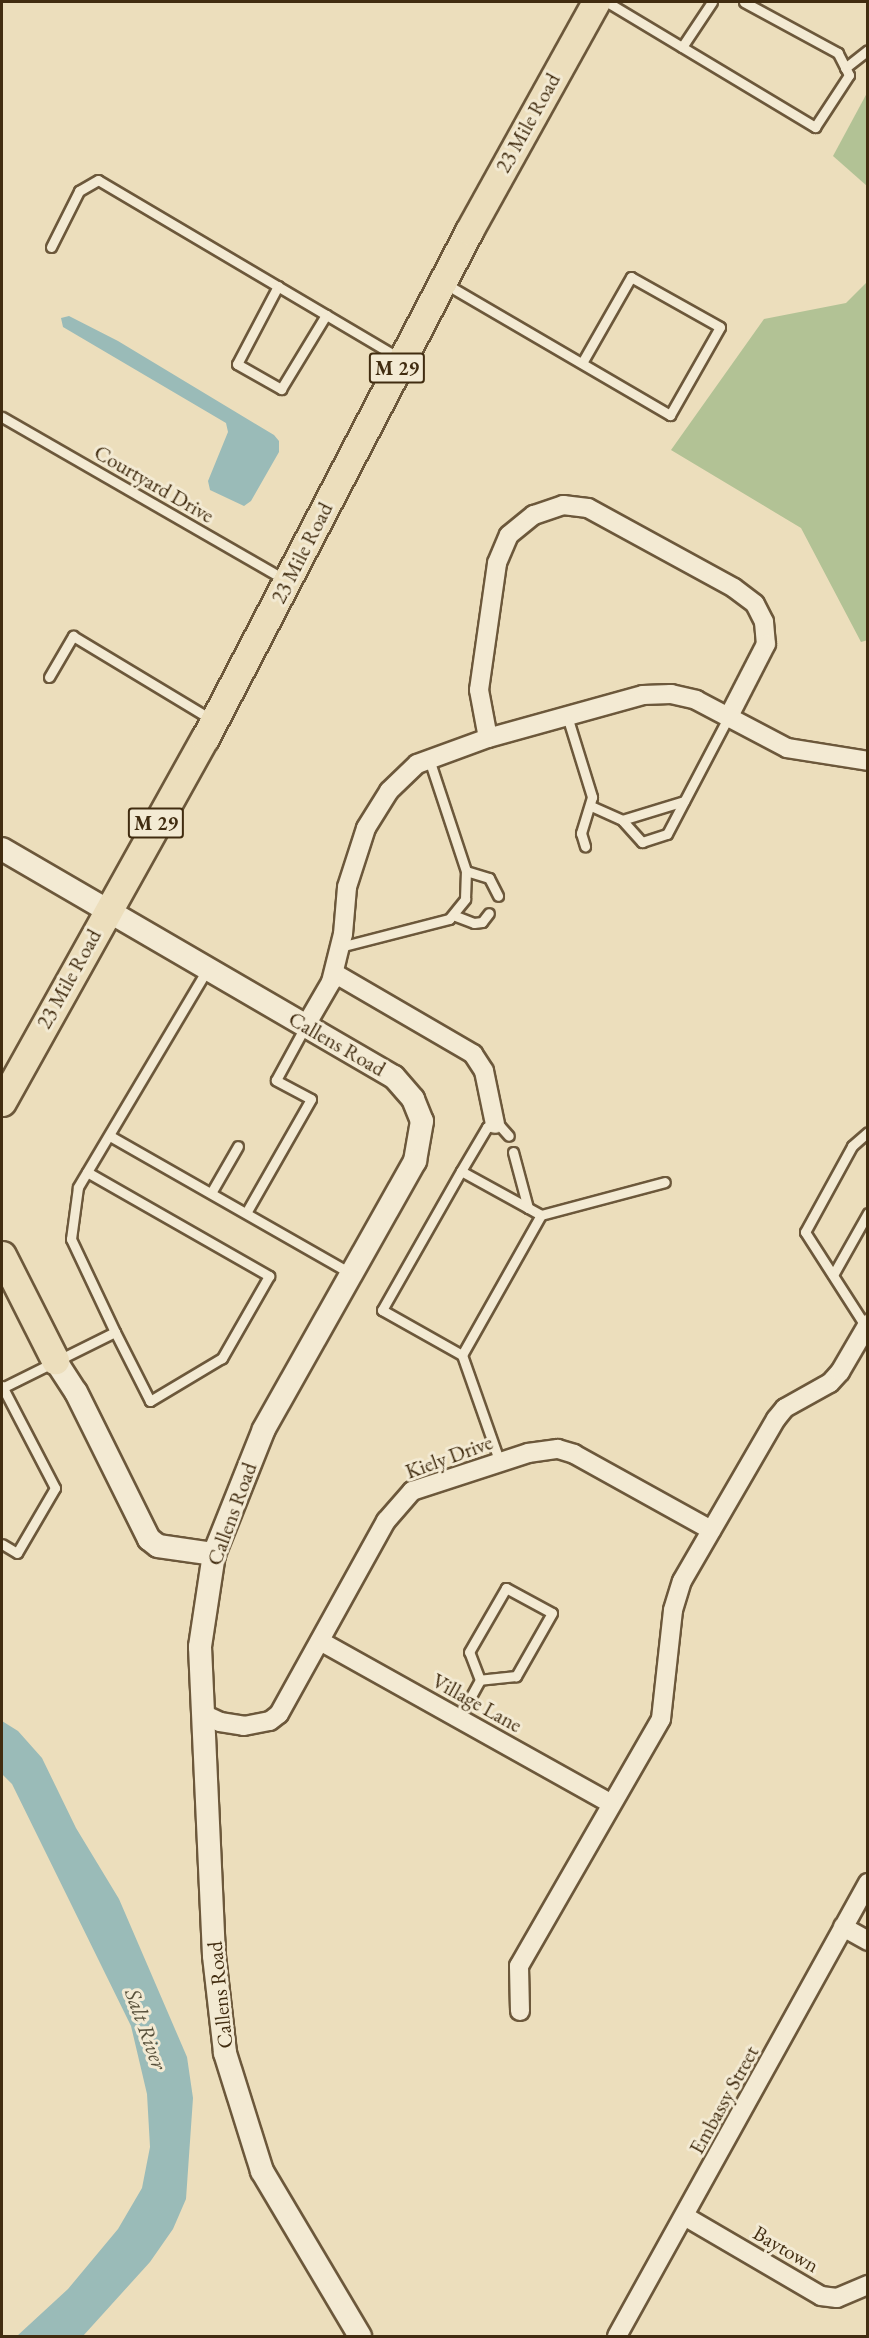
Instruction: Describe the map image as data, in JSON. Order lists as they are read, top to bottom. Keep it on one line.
{"streets":{"main road":["23 Mile Road","M 29"],"street":["Callens Road","Kiely Drive","Village Lane","Embassy Street","Baytown"],"lane":["Courtyard Drive"]},"crossings":[["23 Mile Road","Courtyard Drive"],["23 Mile Road","Callens Road"],["Callens Road","Kiely Drive"],["Kiely Drive","Village Lane"],["Embassy Street","Baytown"]],"water":["Salt River"]}
